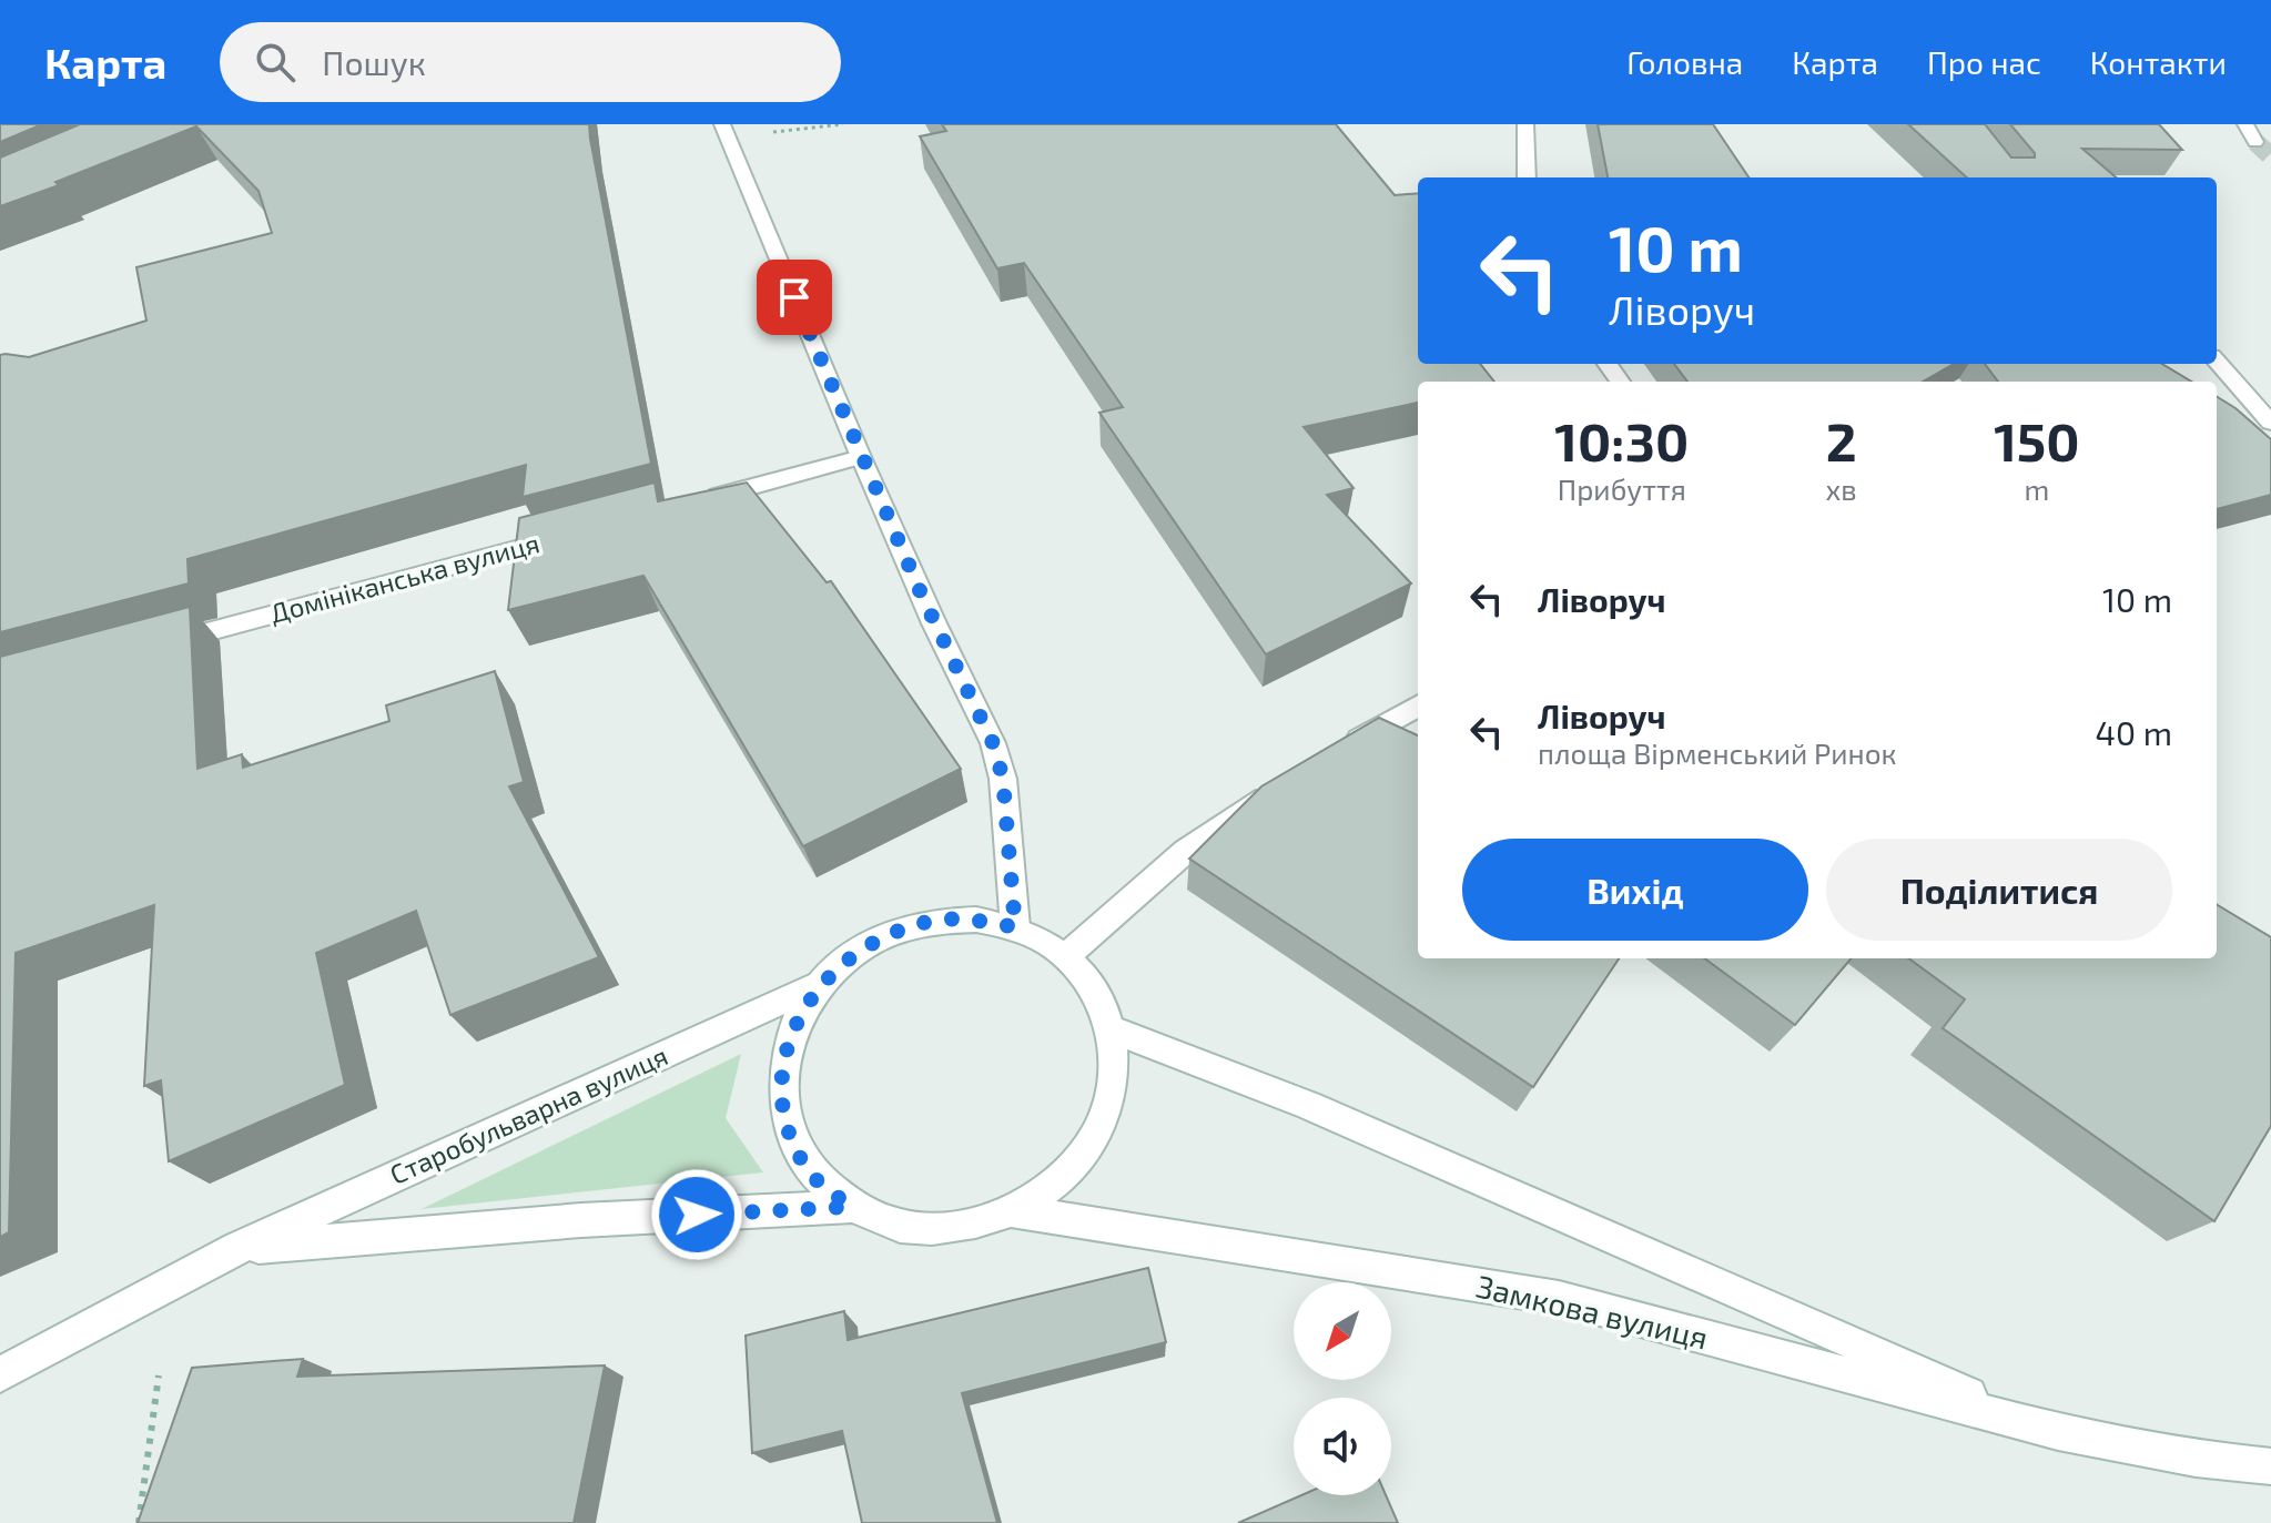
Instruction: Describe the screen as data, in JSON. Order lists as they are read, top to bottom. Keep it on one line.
{"streets":{"main road":["Домініканська вулиця","Старобульварна вулиця","Замкова вулиця"]},"north":"bottom left","page":{"header":"Карта","search":"Пошук","nav":["Головна","Карта","Про нас","Контакти"],"turn":["10 m","Ліворуч"],"eta":["10:30","Прибуття","2","хв","150","m"],"list":[{"name":"Ліворуч","value":"10 m"},{"name":"Ліворуч","note":"площа Вірменський Ринок","value":"40 m"}],"buttons":["Вихід","Поділитися"]}}
